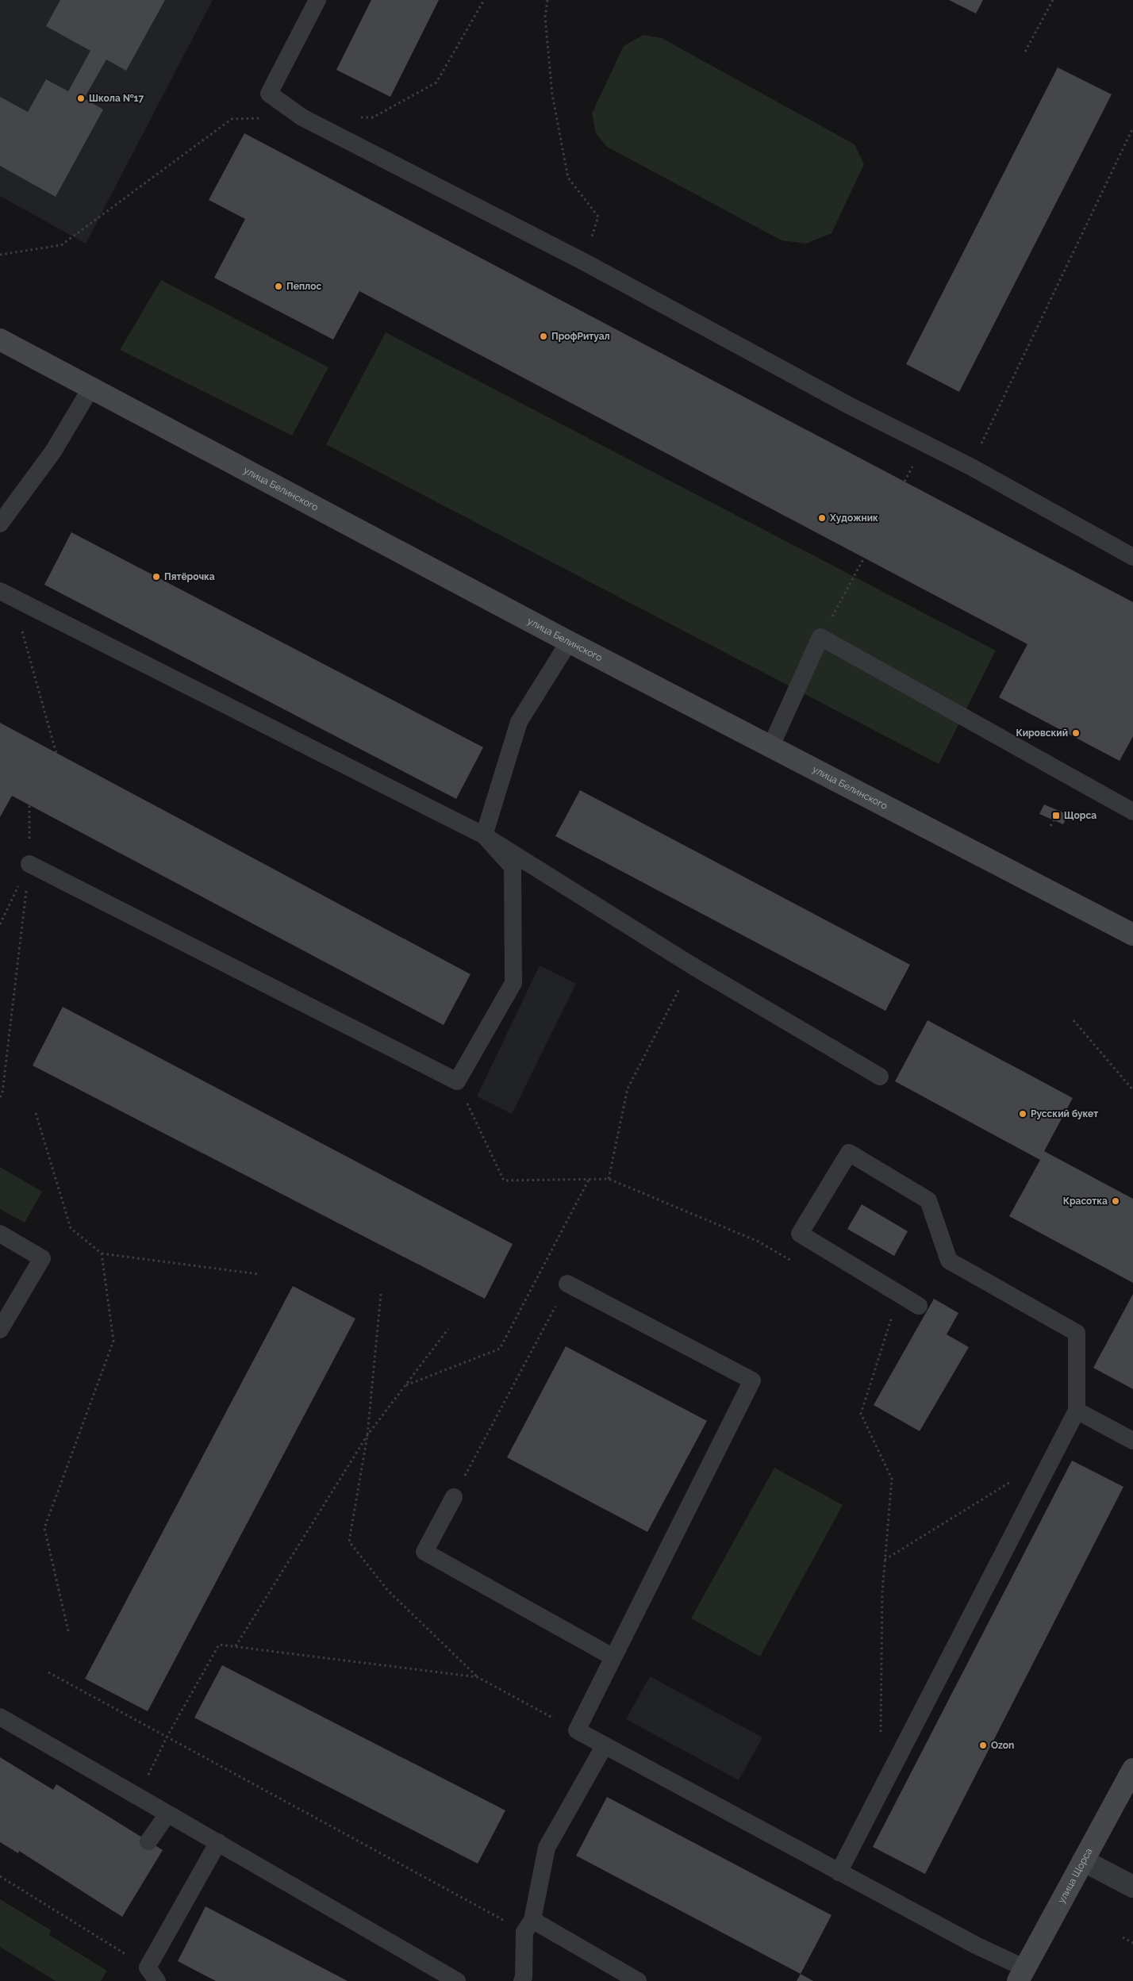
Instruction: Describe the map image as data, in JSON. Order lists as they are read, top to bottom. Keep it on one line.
{"streets":{"main road":["улица Белинского","улица Щорса"]},"places":{"other":["Школа №17","Пеплос","ПрофРитуал","Художник","Пятёрочка","Кировский","Русский букет","Красотка","Ozon"],"transit":["Щорса"]}}
